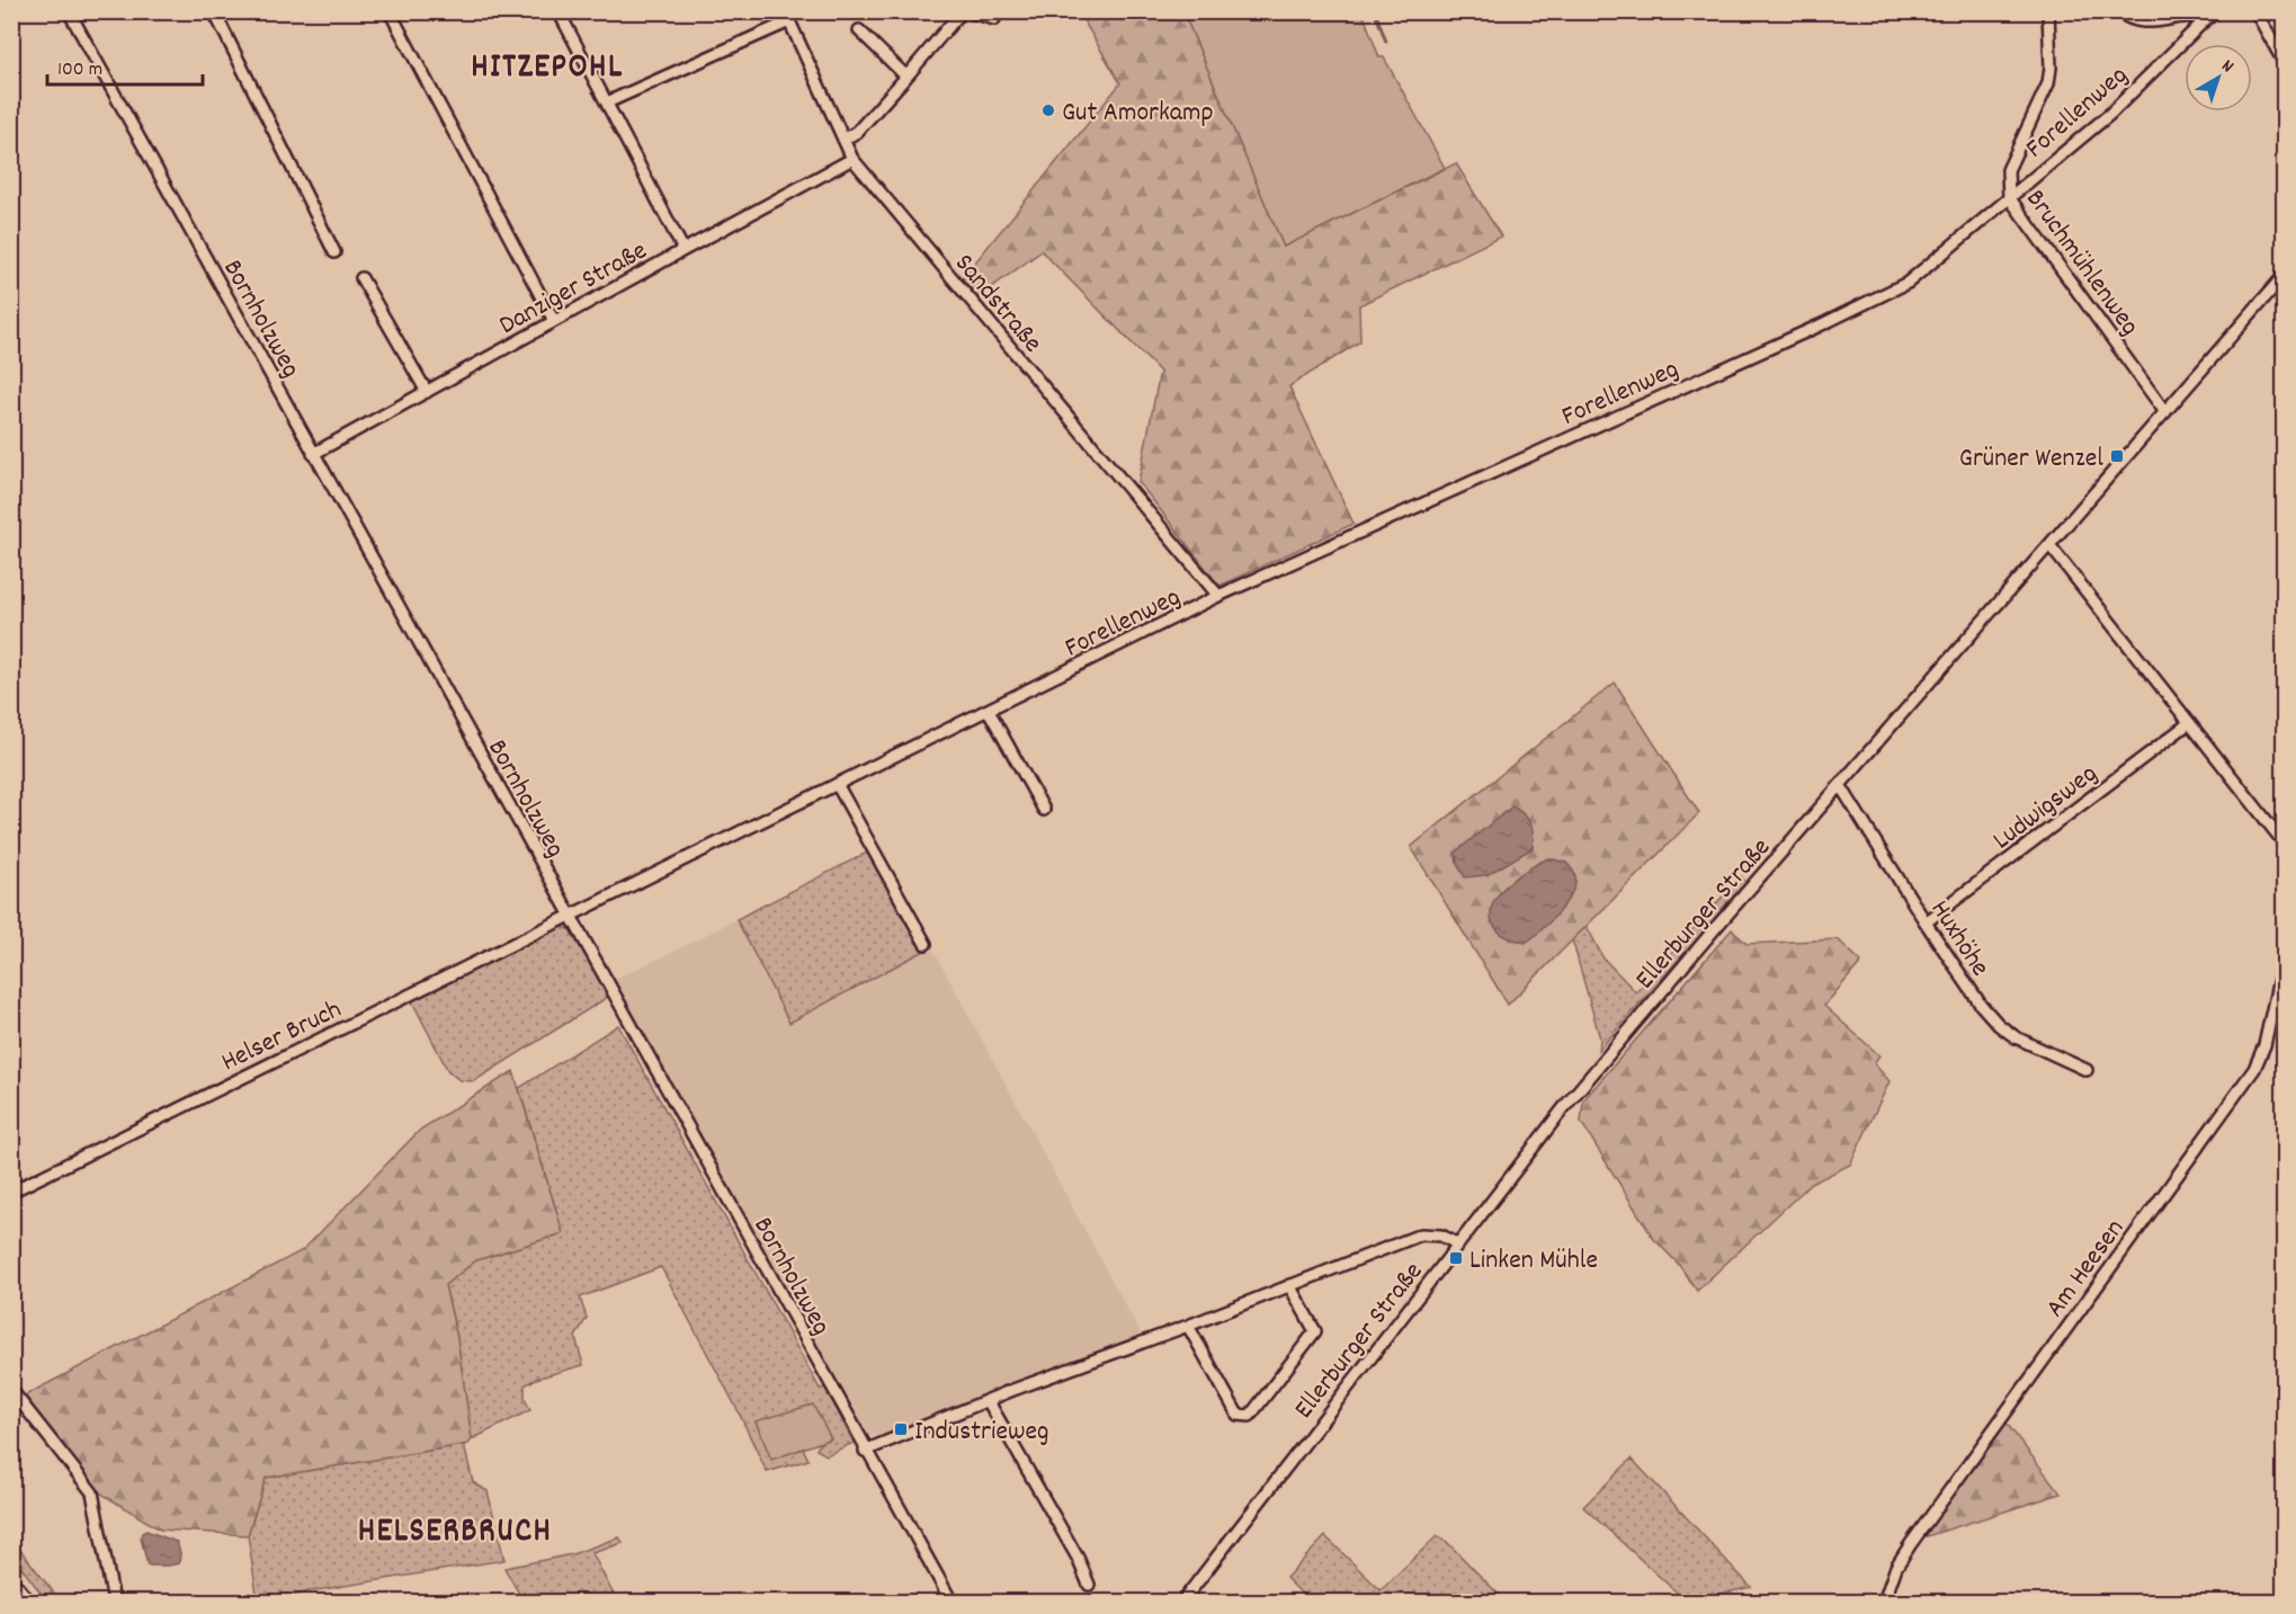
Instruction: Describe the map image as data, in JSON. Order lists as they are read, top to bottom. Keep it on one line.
{"streets":{"street":["Forellenweg","Bruchmühlenweg","Danziger Straße","Sandstraße","Bornholzweg","Ludwigsweg","Ellerburger Straße","Huxhöhe","Helser Bruch","Am Heesen"]},"crossings":[["Forellenweg","Bruchmühlenweg"],["Forellenweg","Sandstraße"],["Forellenweg","Bornholzweg"],["Forellenweg","Helser Bruch"],["Bruchmühlenweg","Ellerburger Straße"],["Danziger Straße","Sandstraße"],["Danziger Straße","Bornholzweg"],["Bornholzweg","Helser Bruch"],["Ludwigsweg","Huxhöhe"],["Ellerburger Straße","Huxhöhe"]],"districts":["HITZEPOHL","HELSERBRUCH"],"places":{"other":["Gut Amorkamp"],"transit":["Grüner Wenzel","Linken Mühle","Industrieweg"]},"scale_bar":"100 m","north":"top right"}
